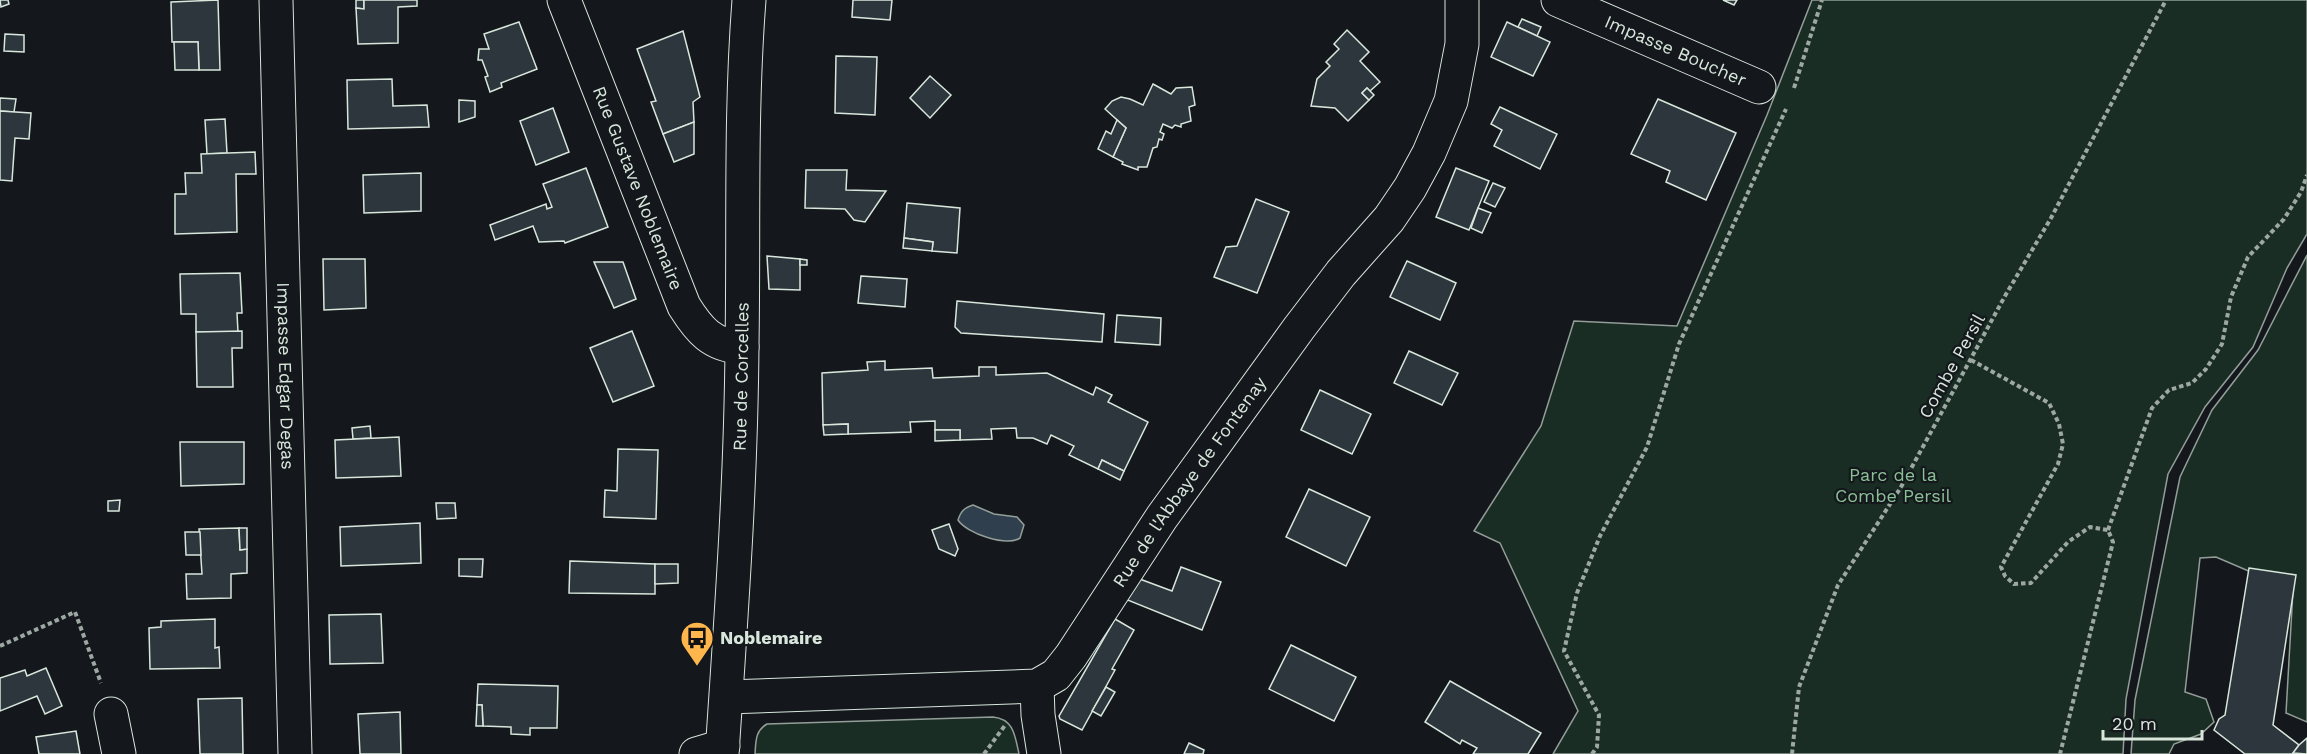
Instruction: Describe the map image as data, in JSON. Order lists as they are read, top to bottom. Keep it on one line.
{"streets":{"street":["Impasse Boucher","Rue Gustave Noblemaire","Impasse Edgar Degas","Rue de Corcelles","Rue de l'Abbaye de Fontenay"],"path":["Combe Persil"]},"crossings":[["Rue Gustave Noblemaire","Rue de Corcelles"]],"parks":["Parc de la Combe Persil"],"places":{"bus stop":["Noblemaire"]},"scale_bar":"20 m"}
